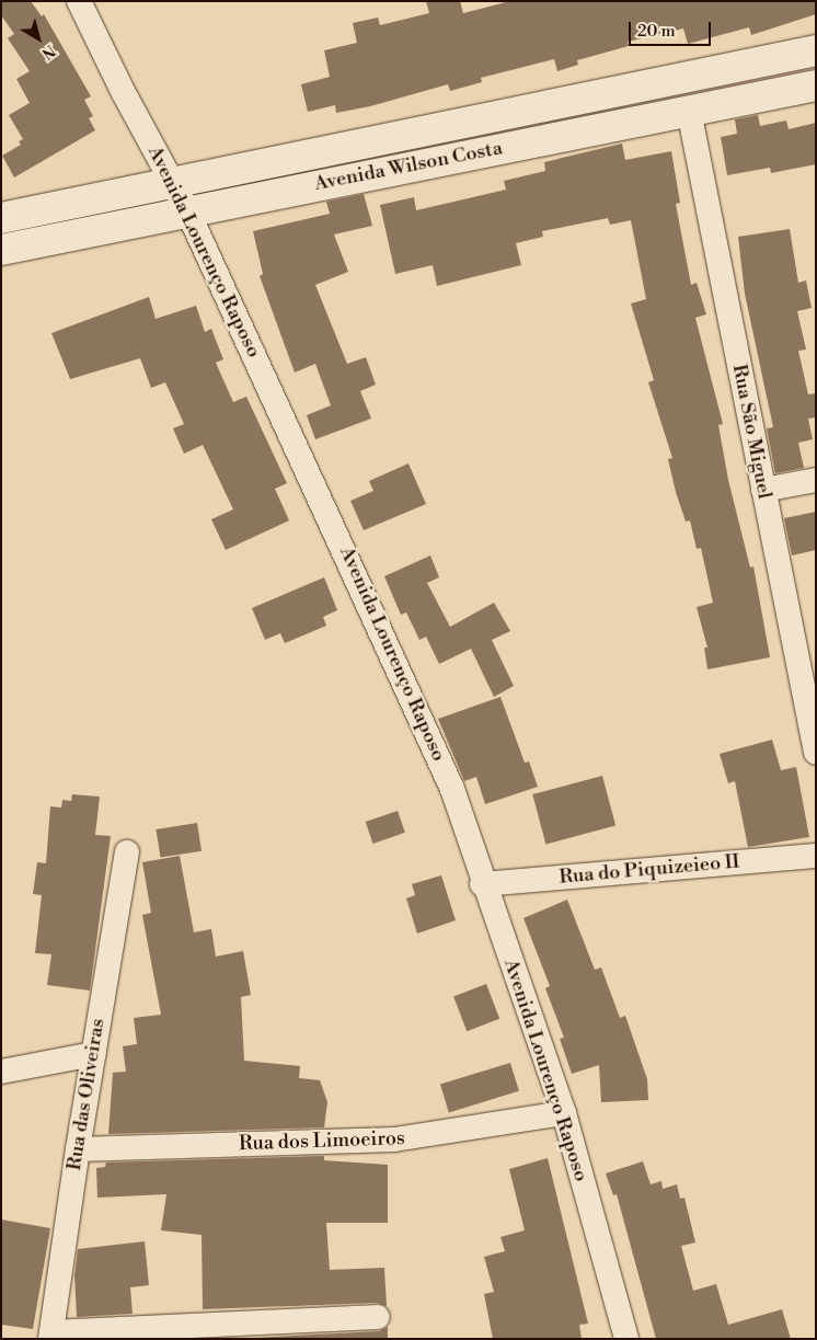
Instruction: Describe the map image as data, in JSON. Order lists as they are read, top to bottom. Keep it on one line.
{"streets":{"street":["Avenida Wilson Costa","Avenida Lourenço Raposo","Rua São Miguel","Rua do Piquizeieo II","Rua das Oliveiras","Rua dos Limoeiros"]},"crossings":[["Avenida Wilson Costa","Avenida Lourenço Raposo"],["Avenida Wilson Costa","Rua São Miguel"],["Avenida Lourenço Raposo","Rua do Piquizeieo II"],["Avenida Lourenço Raposo","Rua dos Limoeiros"],["Rua das Oliveiras","Rua dos Limoeiros"]],"scale_bar":"20 m","north":"bottom right"}
